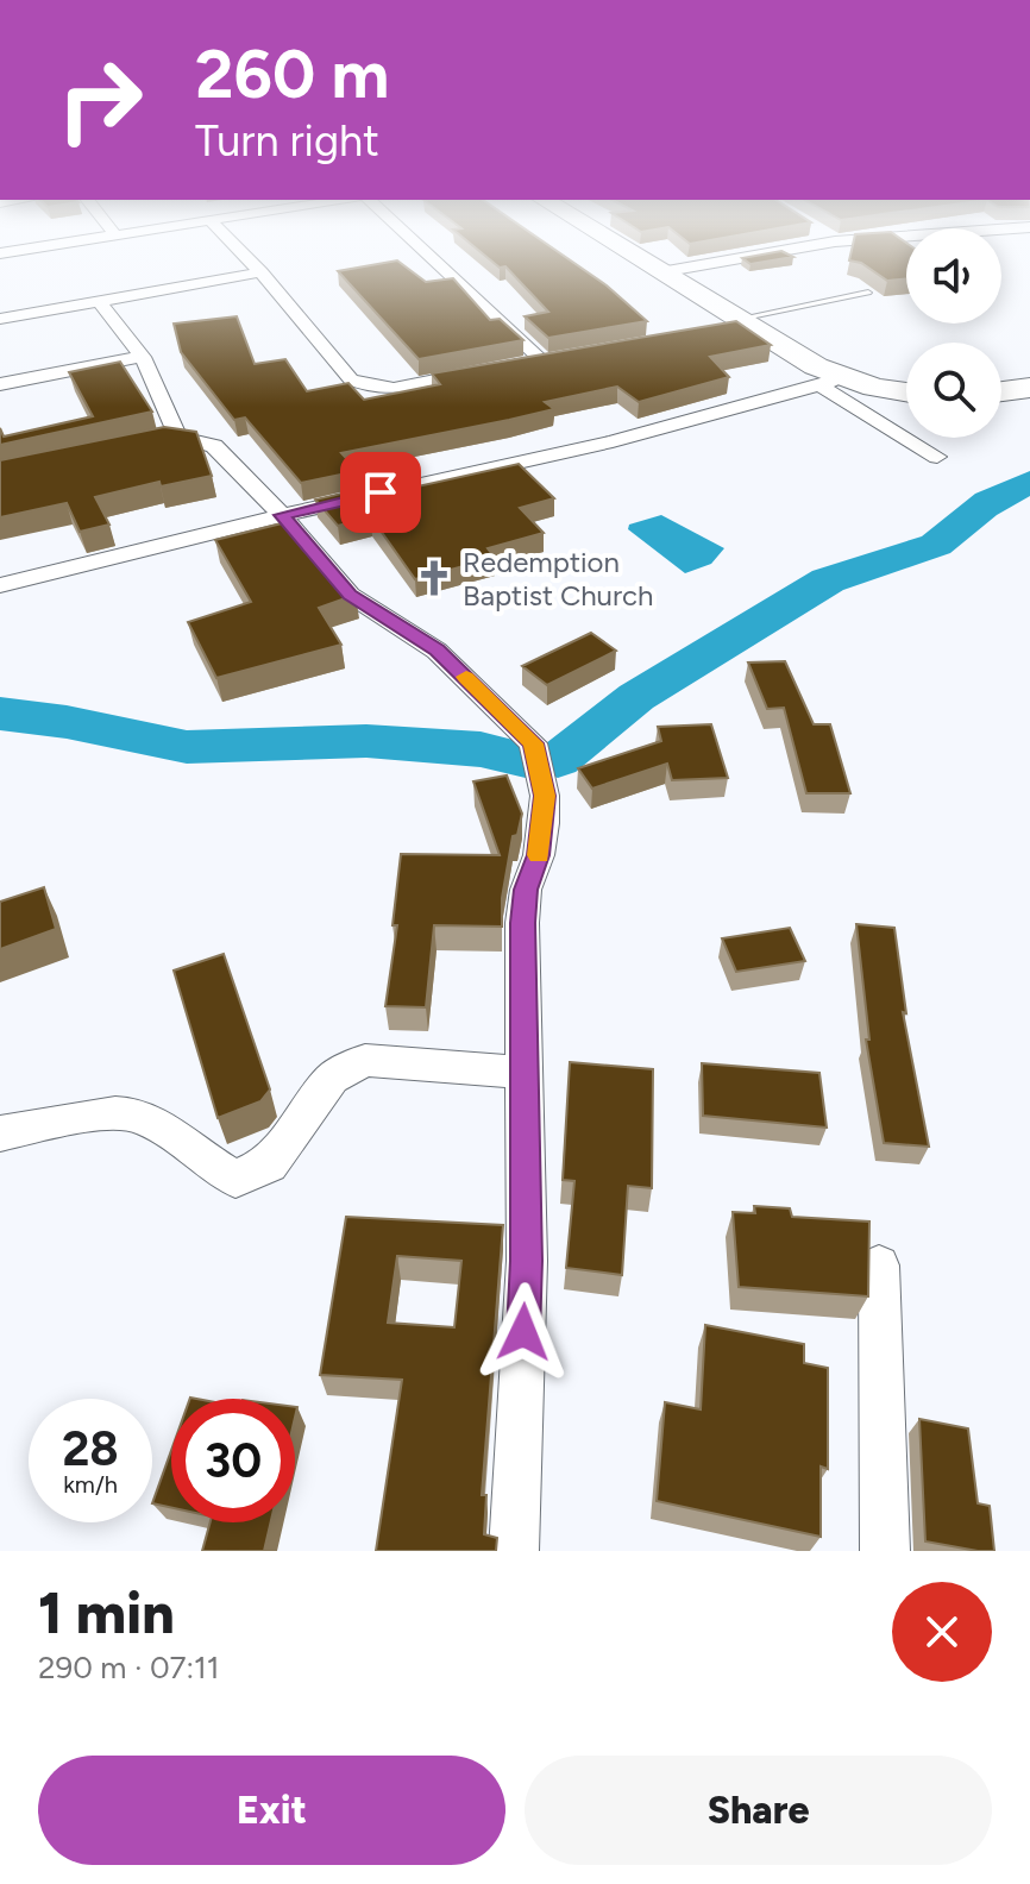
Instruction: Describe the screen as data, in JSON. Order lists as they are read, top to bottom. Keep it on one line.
{"places":{"church":["Redemption Baptist Church"]},"page":{"turn":["260 m","Turn right"],"speed":"28 km/h","limit":"30","heading":["1 min","290 m · 07:11"],"buttons":["Exit","Share"]}}
